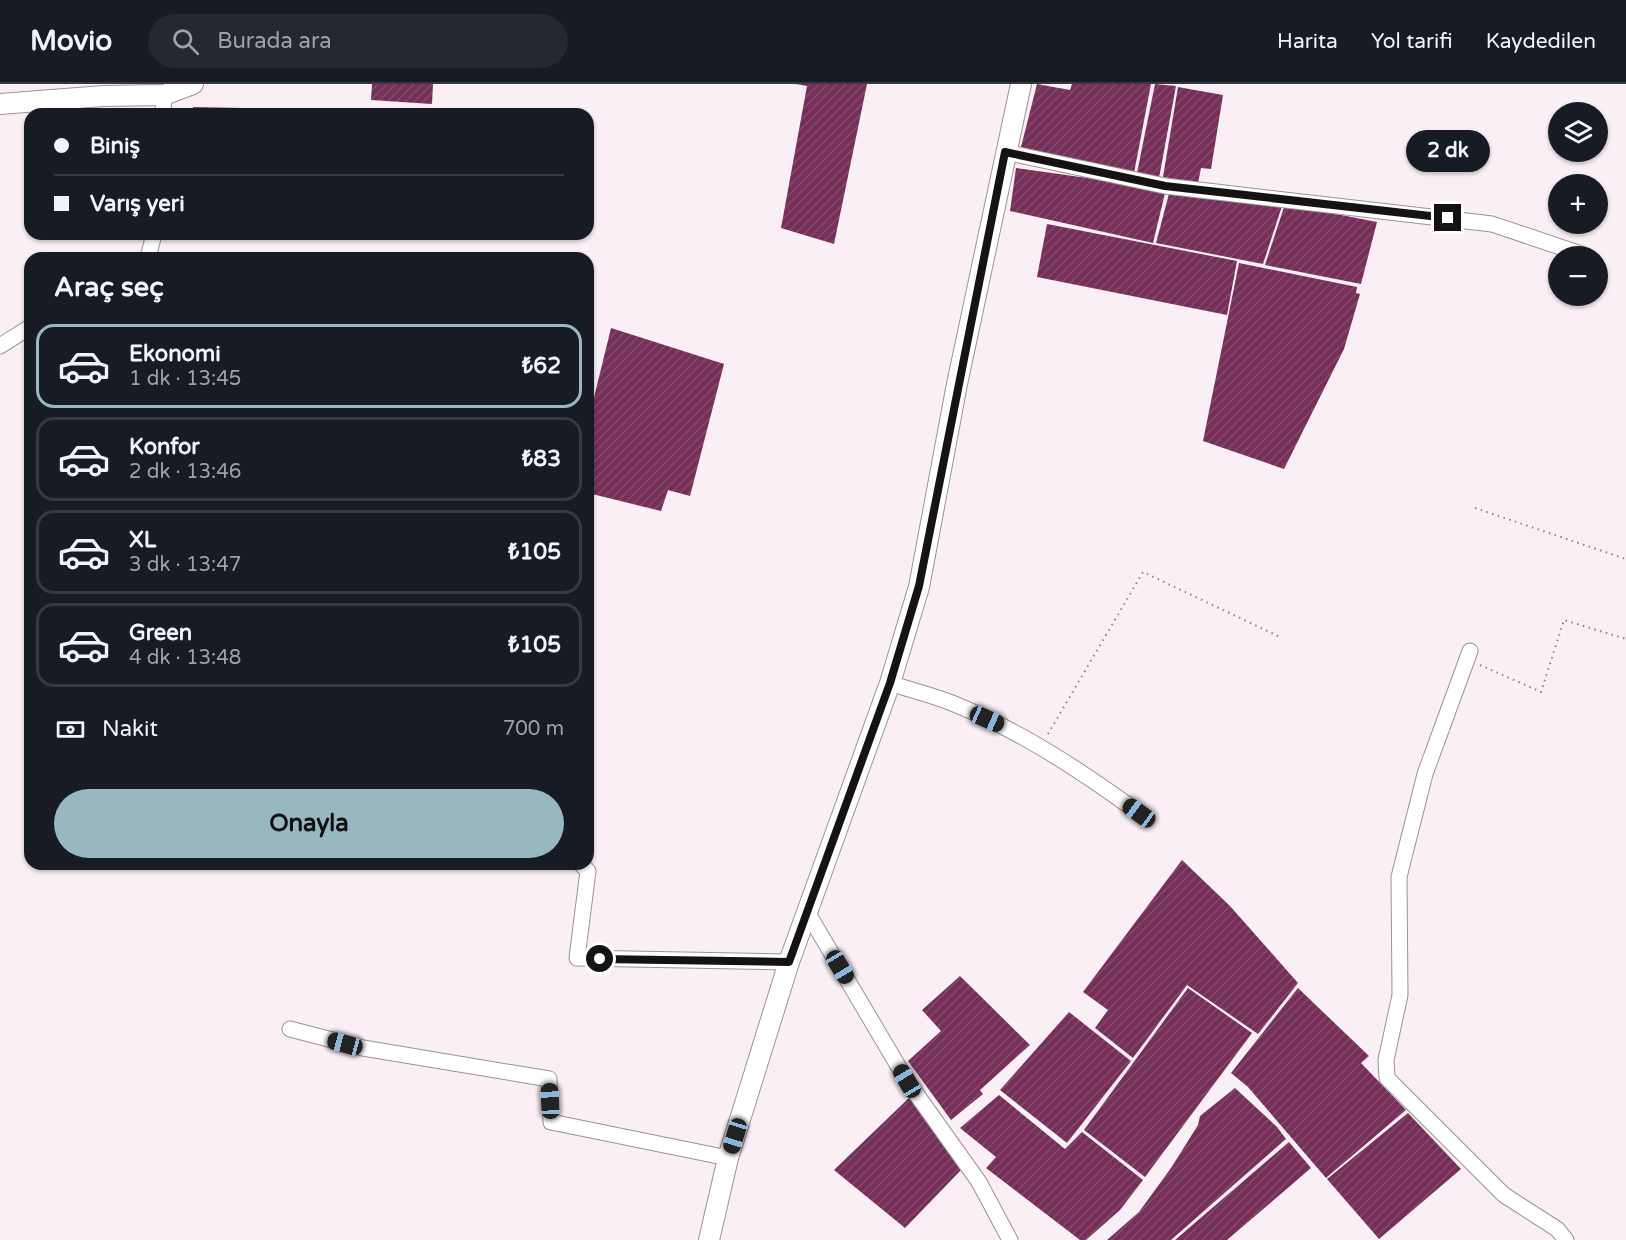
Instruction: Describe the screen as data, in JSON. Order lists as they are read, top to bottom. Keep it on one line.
{"page":{"header":"Movio","search":"Burada ara","nav":["Harita","Yol tarifi","Kaydedilen"],"map_buttons":["+","−"],"banner":["Biniş","Varış yeri"],"bubble":"2 dk","heading":"Araç seç","list":[{"name":"Ekonomi","note":"1 dk · 13:45","value":"₺62"},{"name":"Konfor","note":"2 dk · 13:46","value":"₺83"},{"name":"XL","note":"3 dk · 13:47","value":"₺105"},{"name":"Green","note":"4 dk · 13:48","value":"₺105"}],"pay":["Nakit","700 m"],"buttons":"Onayla"}}
